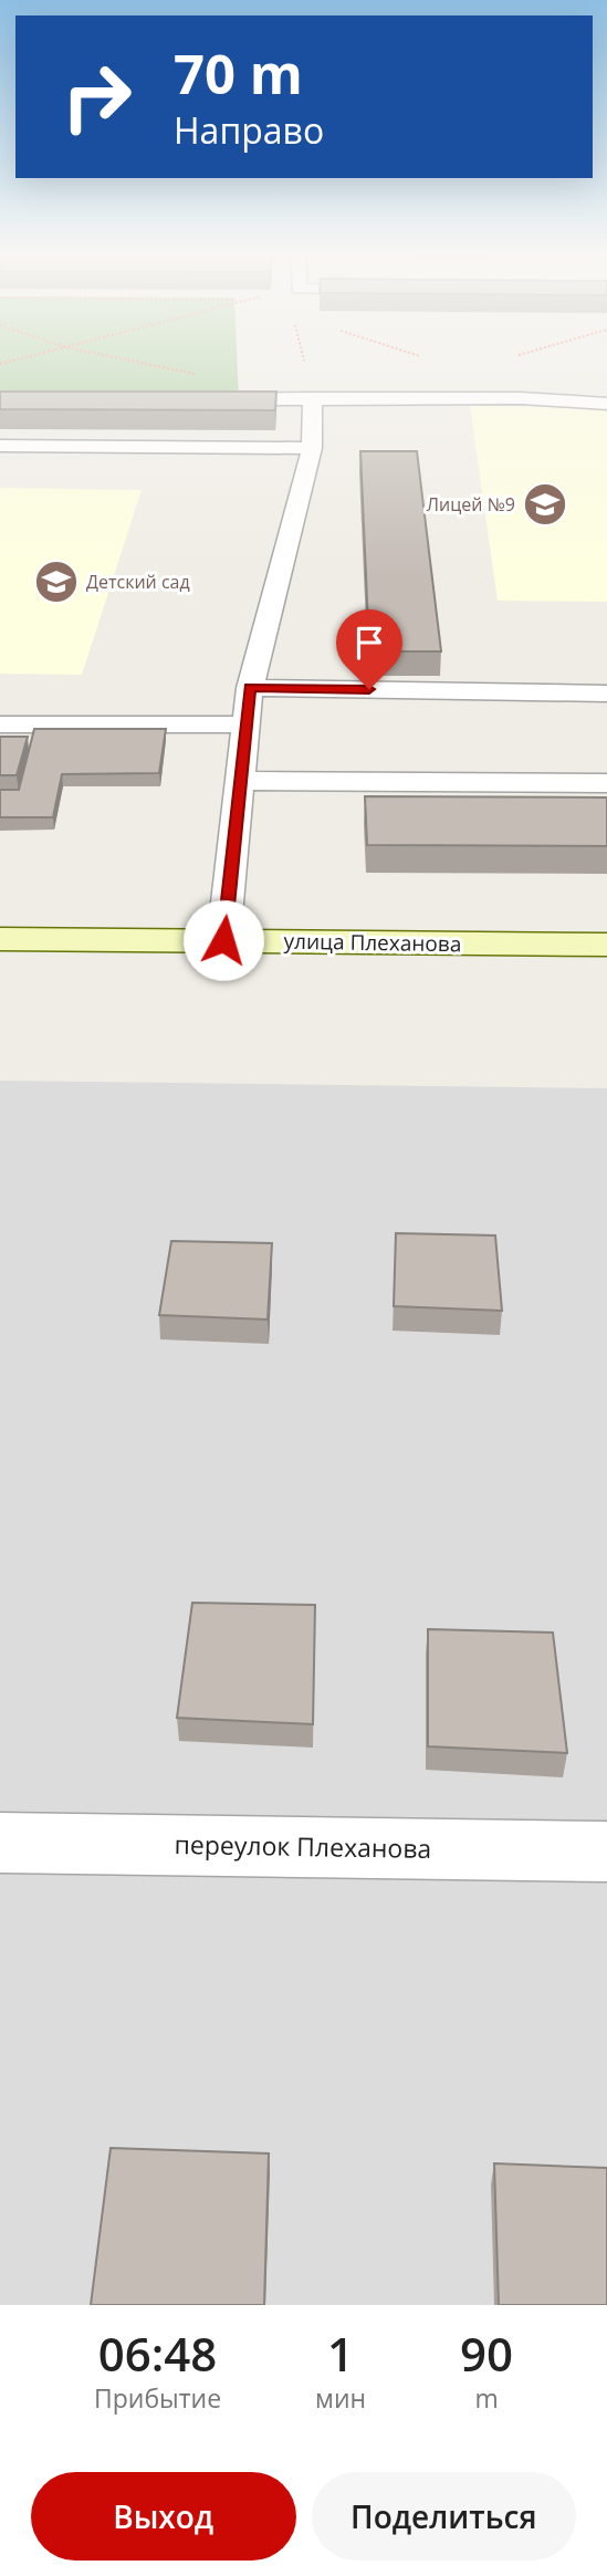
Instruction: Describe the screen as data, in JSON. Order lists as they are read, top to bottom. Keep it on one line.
{"streets":{"main road":["улица Плеханова"],"street":["переулок Плеханова"]},"places":{"school or university":["Лицей №9","Детский сад"]},"page":{"turn":["70 m","Направо"],"eta":["06:48","Прибытие","1","мин","90","m"],"buttons":["Выход","Поделиться"]}}
